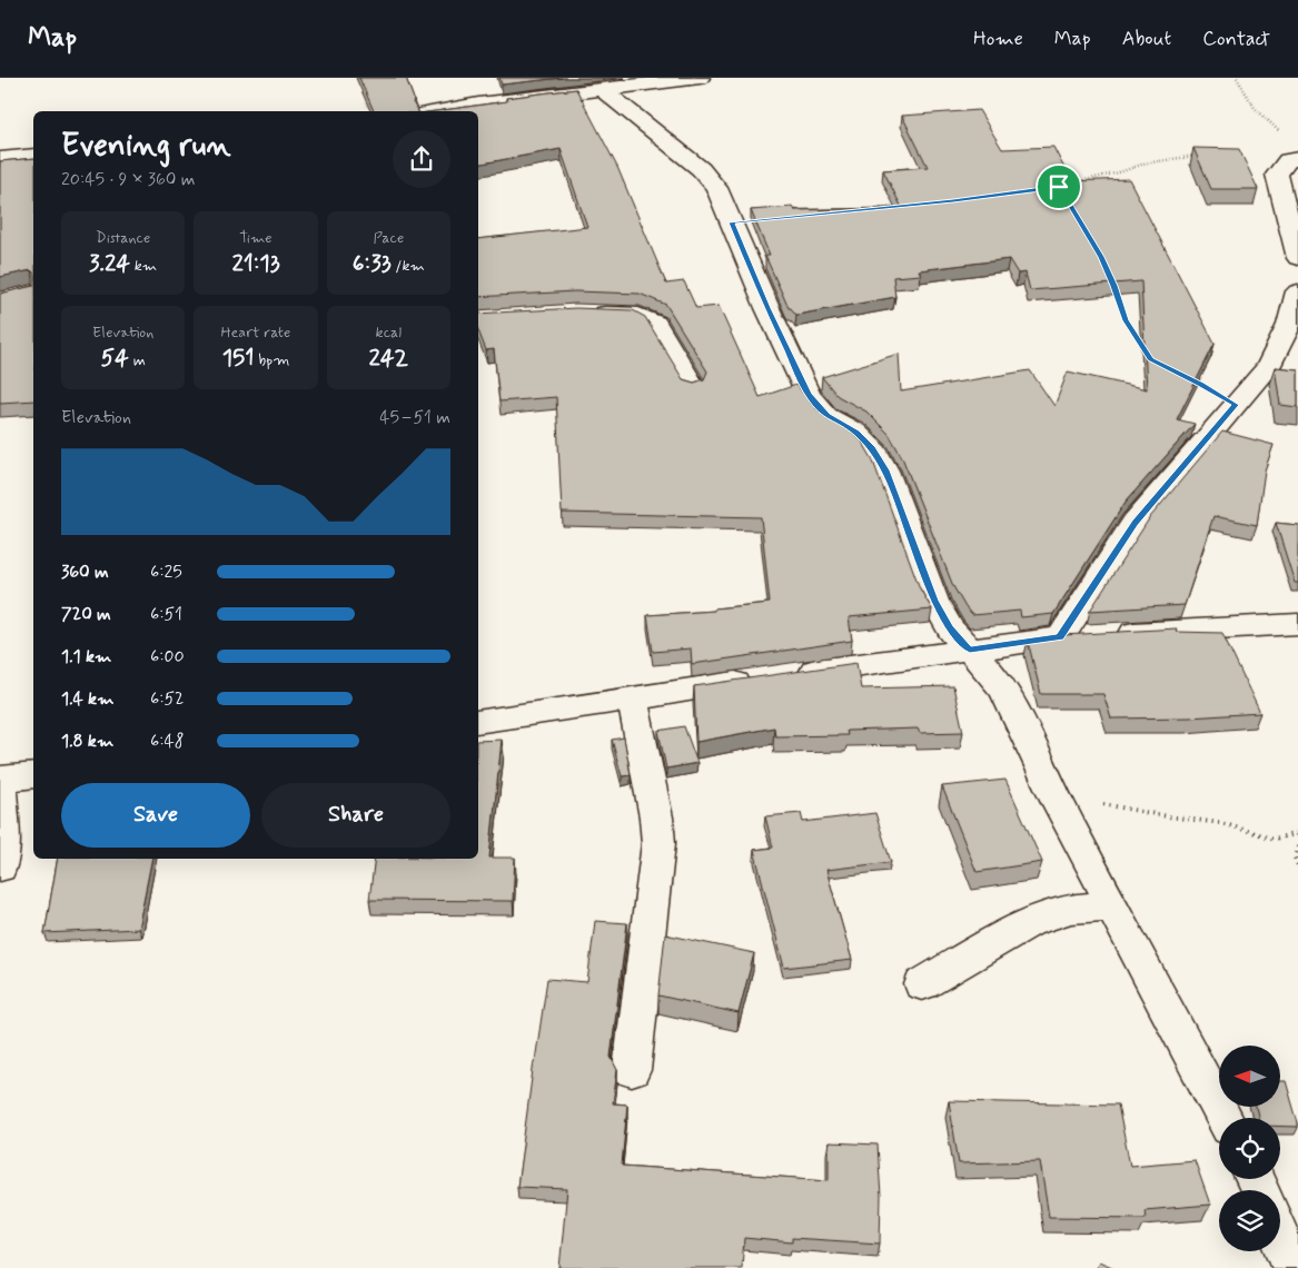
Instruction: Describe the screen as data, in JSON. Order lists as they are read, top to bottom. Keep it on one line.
{"north":"left","page":{"header":"Map","nav":["Home","Map","About","Contact"],"heading":["Evening run","20:45 · 9 × 360 m"],"stats":[["Distance","3.24 km"],["Time","21:13"],["Pace","6:33 /km"],["Elevation","54 m"],["Heart rate","151 bpm"],["kcal","242"]],"chart":["Elevation","45–51 m"],"list":[{"name":"360 m","note":"6:25"},{"name":"720 m","note":"6:51"},{"name":"1.1 km","note":"6:00"},{"name":"1.4 km","note":"6:52"},{"name":"1.8 km","note":"6:48"}],"buttons":["Save","Share"]}}
